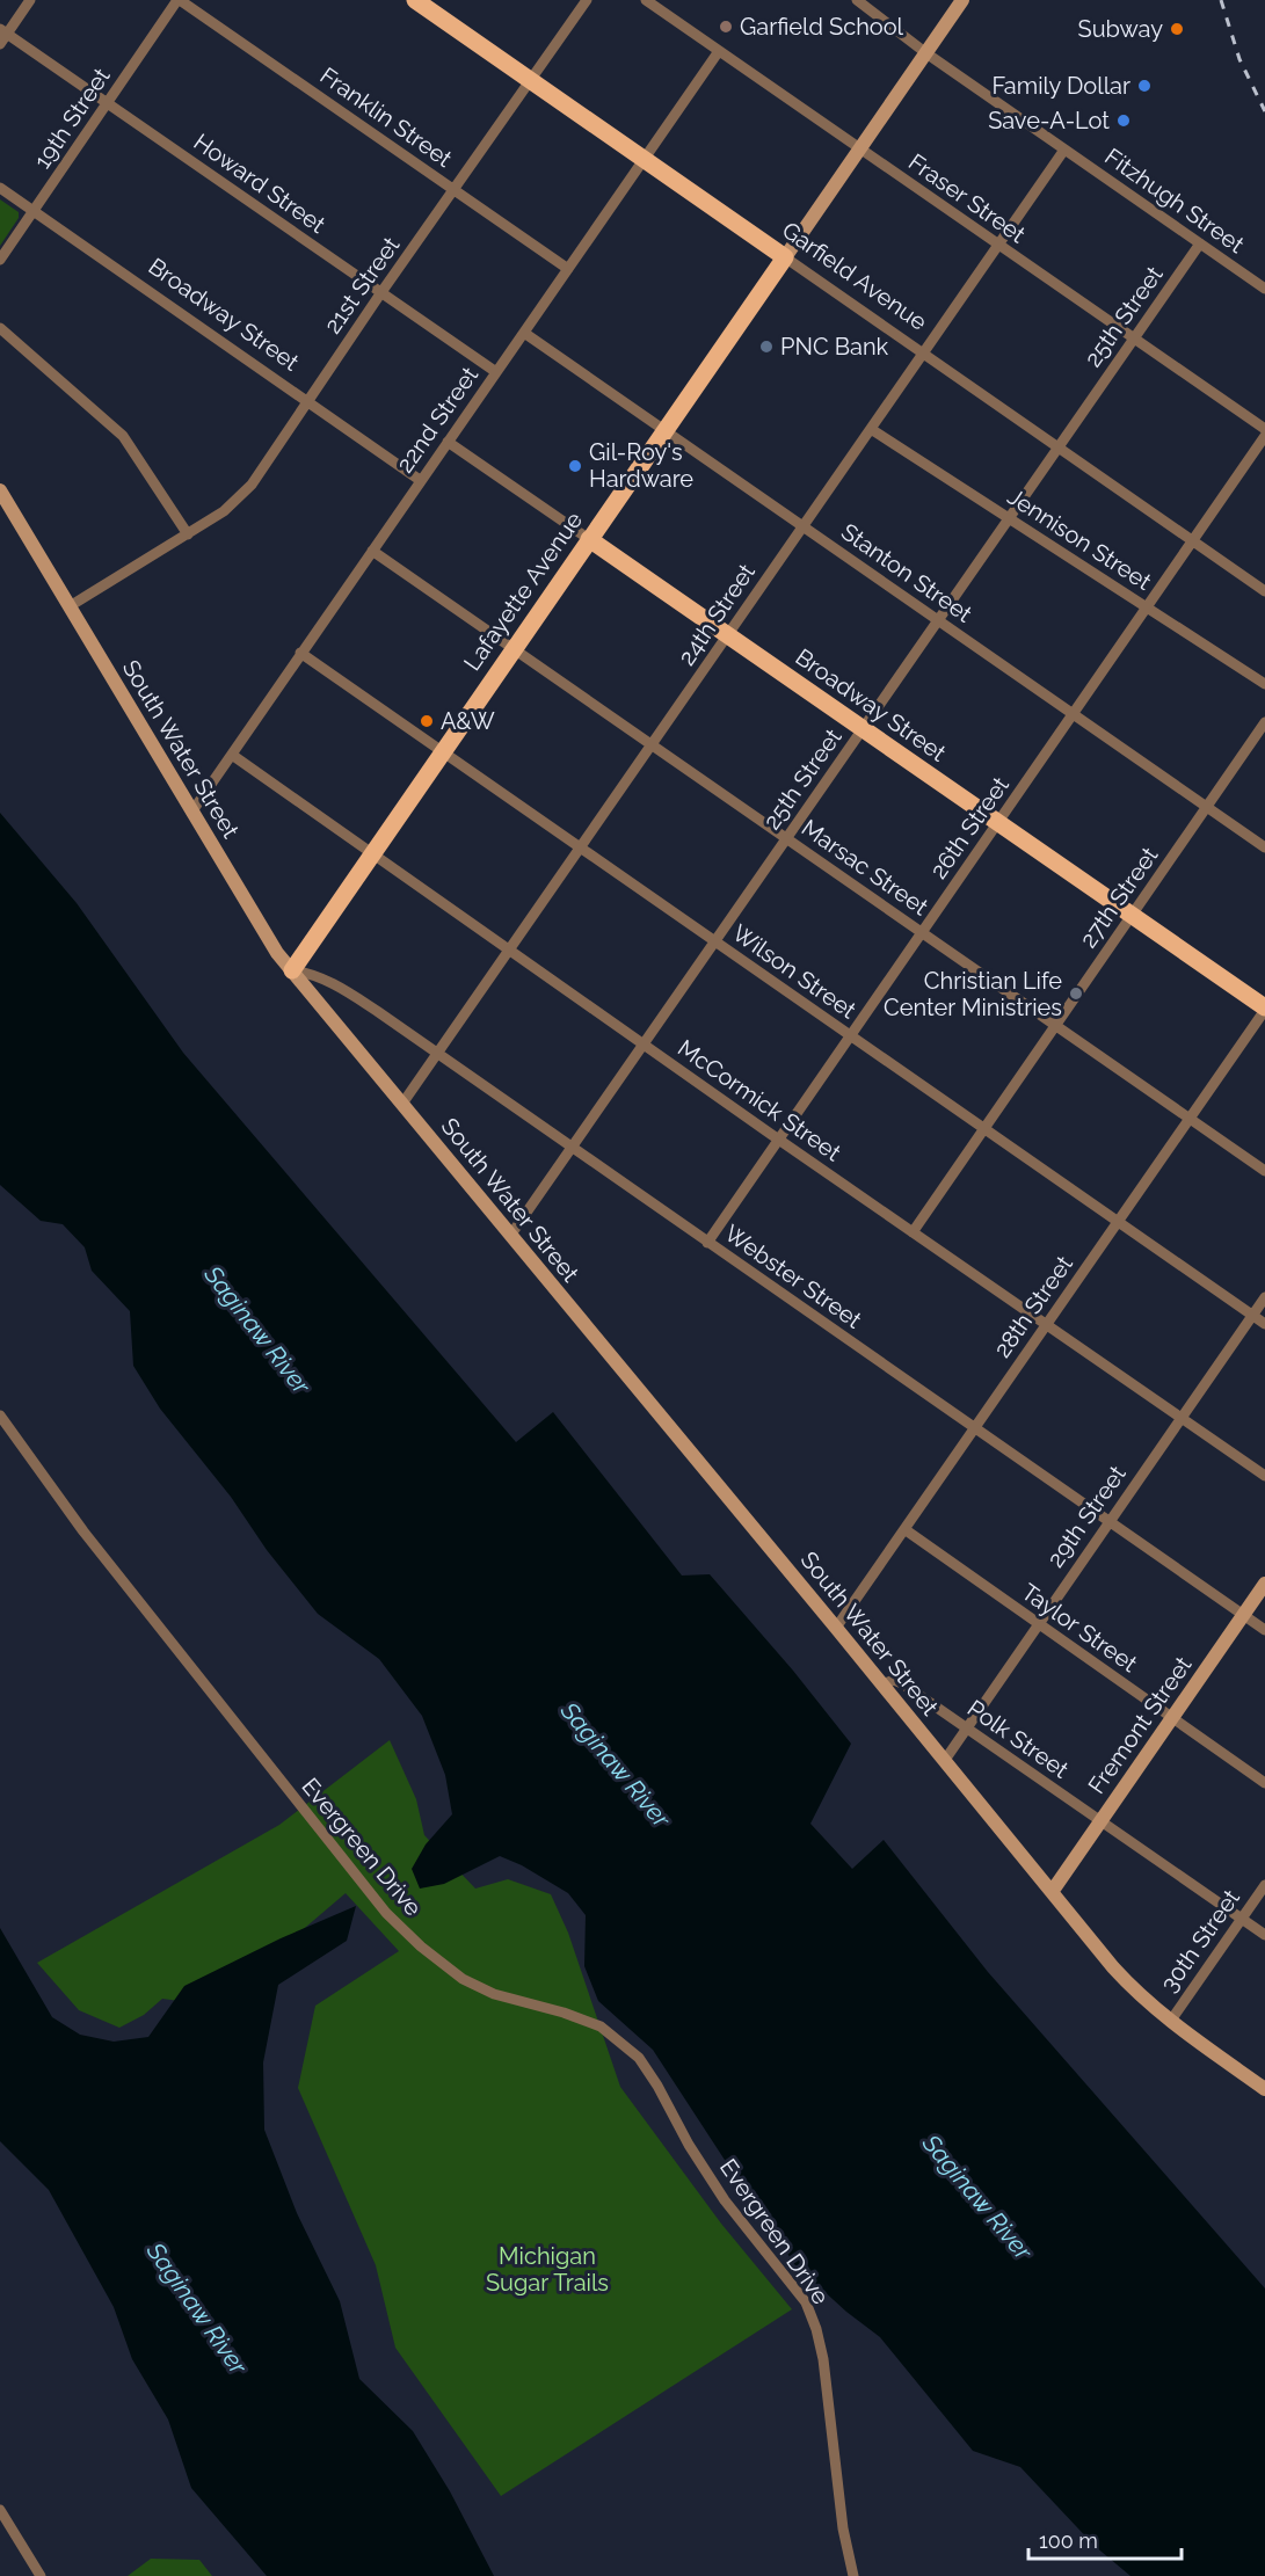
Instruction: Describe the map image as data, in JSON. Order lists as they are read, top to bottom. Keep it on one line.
{"streets":{"main road":["Garfield Avenue","Broadway Street","Lafayette Avenue"],"street":["Franklin Street","19th Street","Howard Street","Fraser Street","Fitzhugh Street","21st Street","25th Street","22nd Street","Jennison Street","Stanton Street","24th Street","South Water Street","26th Street","Marsac Street","27th Street","Wilson Street","McCormick Street","Webster Street","28th Street","29th Street","Taylor Street","Fremont Street","Polk Street","Evergreen Drive","30th Street"]},"crossings":[["Franklin Street","19th Street"],["Franklin Street","21st Street"],["Franklin Street","22nd Street"],["19th Street","Howard Street"],["19th Street","Broadway Street"],["Howard Street","21st Street"],["Howard Street","22nd Street"],["Fraser Street","25th Street"],["Fraser Street","22nd Street"],["Fraser Street","Lafayette Avenue"],["Fraser Street","24th Street"],["Fitzhugh Street","25th Street"],["Fitzhugh Street","Lafayette Avenue"],["Fitzhugh Street","24th Street"],["Garfield Avenue","21st Street"],["Garfield Avenue","25th Street"],["Garfield Avenue","22nd Street"],["Garfield Avenue","Lafayette Avenue"],["Garfield Avenue","24th Street"],["Garfield Avenue","26th Street"],["21st Street","Broadway Street"],["21st Street","South Water Street"],["Broadway Street","25th Street"],["Broadway Street","22nd Street"],["Broadway Street","Lafayette Avenue"],["Broadway Street","24th Street"],["Broadway Street","26th Street"],["Broadway Street","27th Street"],["Broadway Street","28th Street"],["25th Street","Jennison Street"],["25th Street","Stanton Street"],["25th Street","South Water Street"],["25th Street","Marsac Street"],["25th Street","Wilson Street"],["25th Street","McCormick Street"],["25th Street","Webster Street"],["22nd Street","Stanton Street"],["22nd Street","South Water Street"],["22nd Street","Marsac Street"],["22nd Street","Wilson Street"],["22nd Street","McCormick Street"],["Jennison Street","24th Street"],["Jennison Street","26th Street"],["Stanton Street","Lafayette Avenue"],["Stanton Street","24th Street"],["Stanton Street","26th Street"],["Stanton Street","27th Street"],["Lafayette Avenue","South Water Street"],["Lafayette Avenue","Marsac Street"],["Lafayette Avenue","Wilson Street"],["Lafayette Avenue","McCormick Street"],["Lafayette Avenue","Webster Street"],["24th Street","South Water Street"],["24th Street","Marsac Street"],["24th Street","Wilson Street"],["24th Street","McCormick Street"],["24th Street","Webster Street"],["South Water Street","Webster Street"],["South Water Street","28th Street"],["South Water Street","29th Street"],["South Water Street","Fremont Street"],["South Water Street","Polk Street"],["South Water Street","30th Street"],["26th Street","Marsac Street"],["26th Street","Wilson Street"],["26th Street","McCormick Street"],["26th Street","Webster Street"],["Marsac Street","27th Street"],["Marsac Street","28th Street"],["27th Street","Wilson Street"],["27th Street","McCormick Street"],["Wilson Street","28th Street"],["Wilson Street","29th Street"],["McCormick Street","28th Street"],["McCormick Street","29th Street"],["Webster Street","28th Street"],["Webster Street","29th Street"],["Webster Street","Fremont Street"],["28th Street","Taylor Street"],["29th Street","Taylor Street"],["29th Street","Polk Street"],["Taylor Street","Fremont Street"],["Fremont Street","Polk Street"],["Polk Street","30th Street"]],"water":["Saginaw River"],"parks":["Michigan Sugar Trails"],"places":["Garfield School","Subway","Family Dollar","Save-A-Lot","PNC Bank","Gil-Roy's Hardware","A&W","Christian Life Center Ministries"],"scale_bar":"100 m"}
